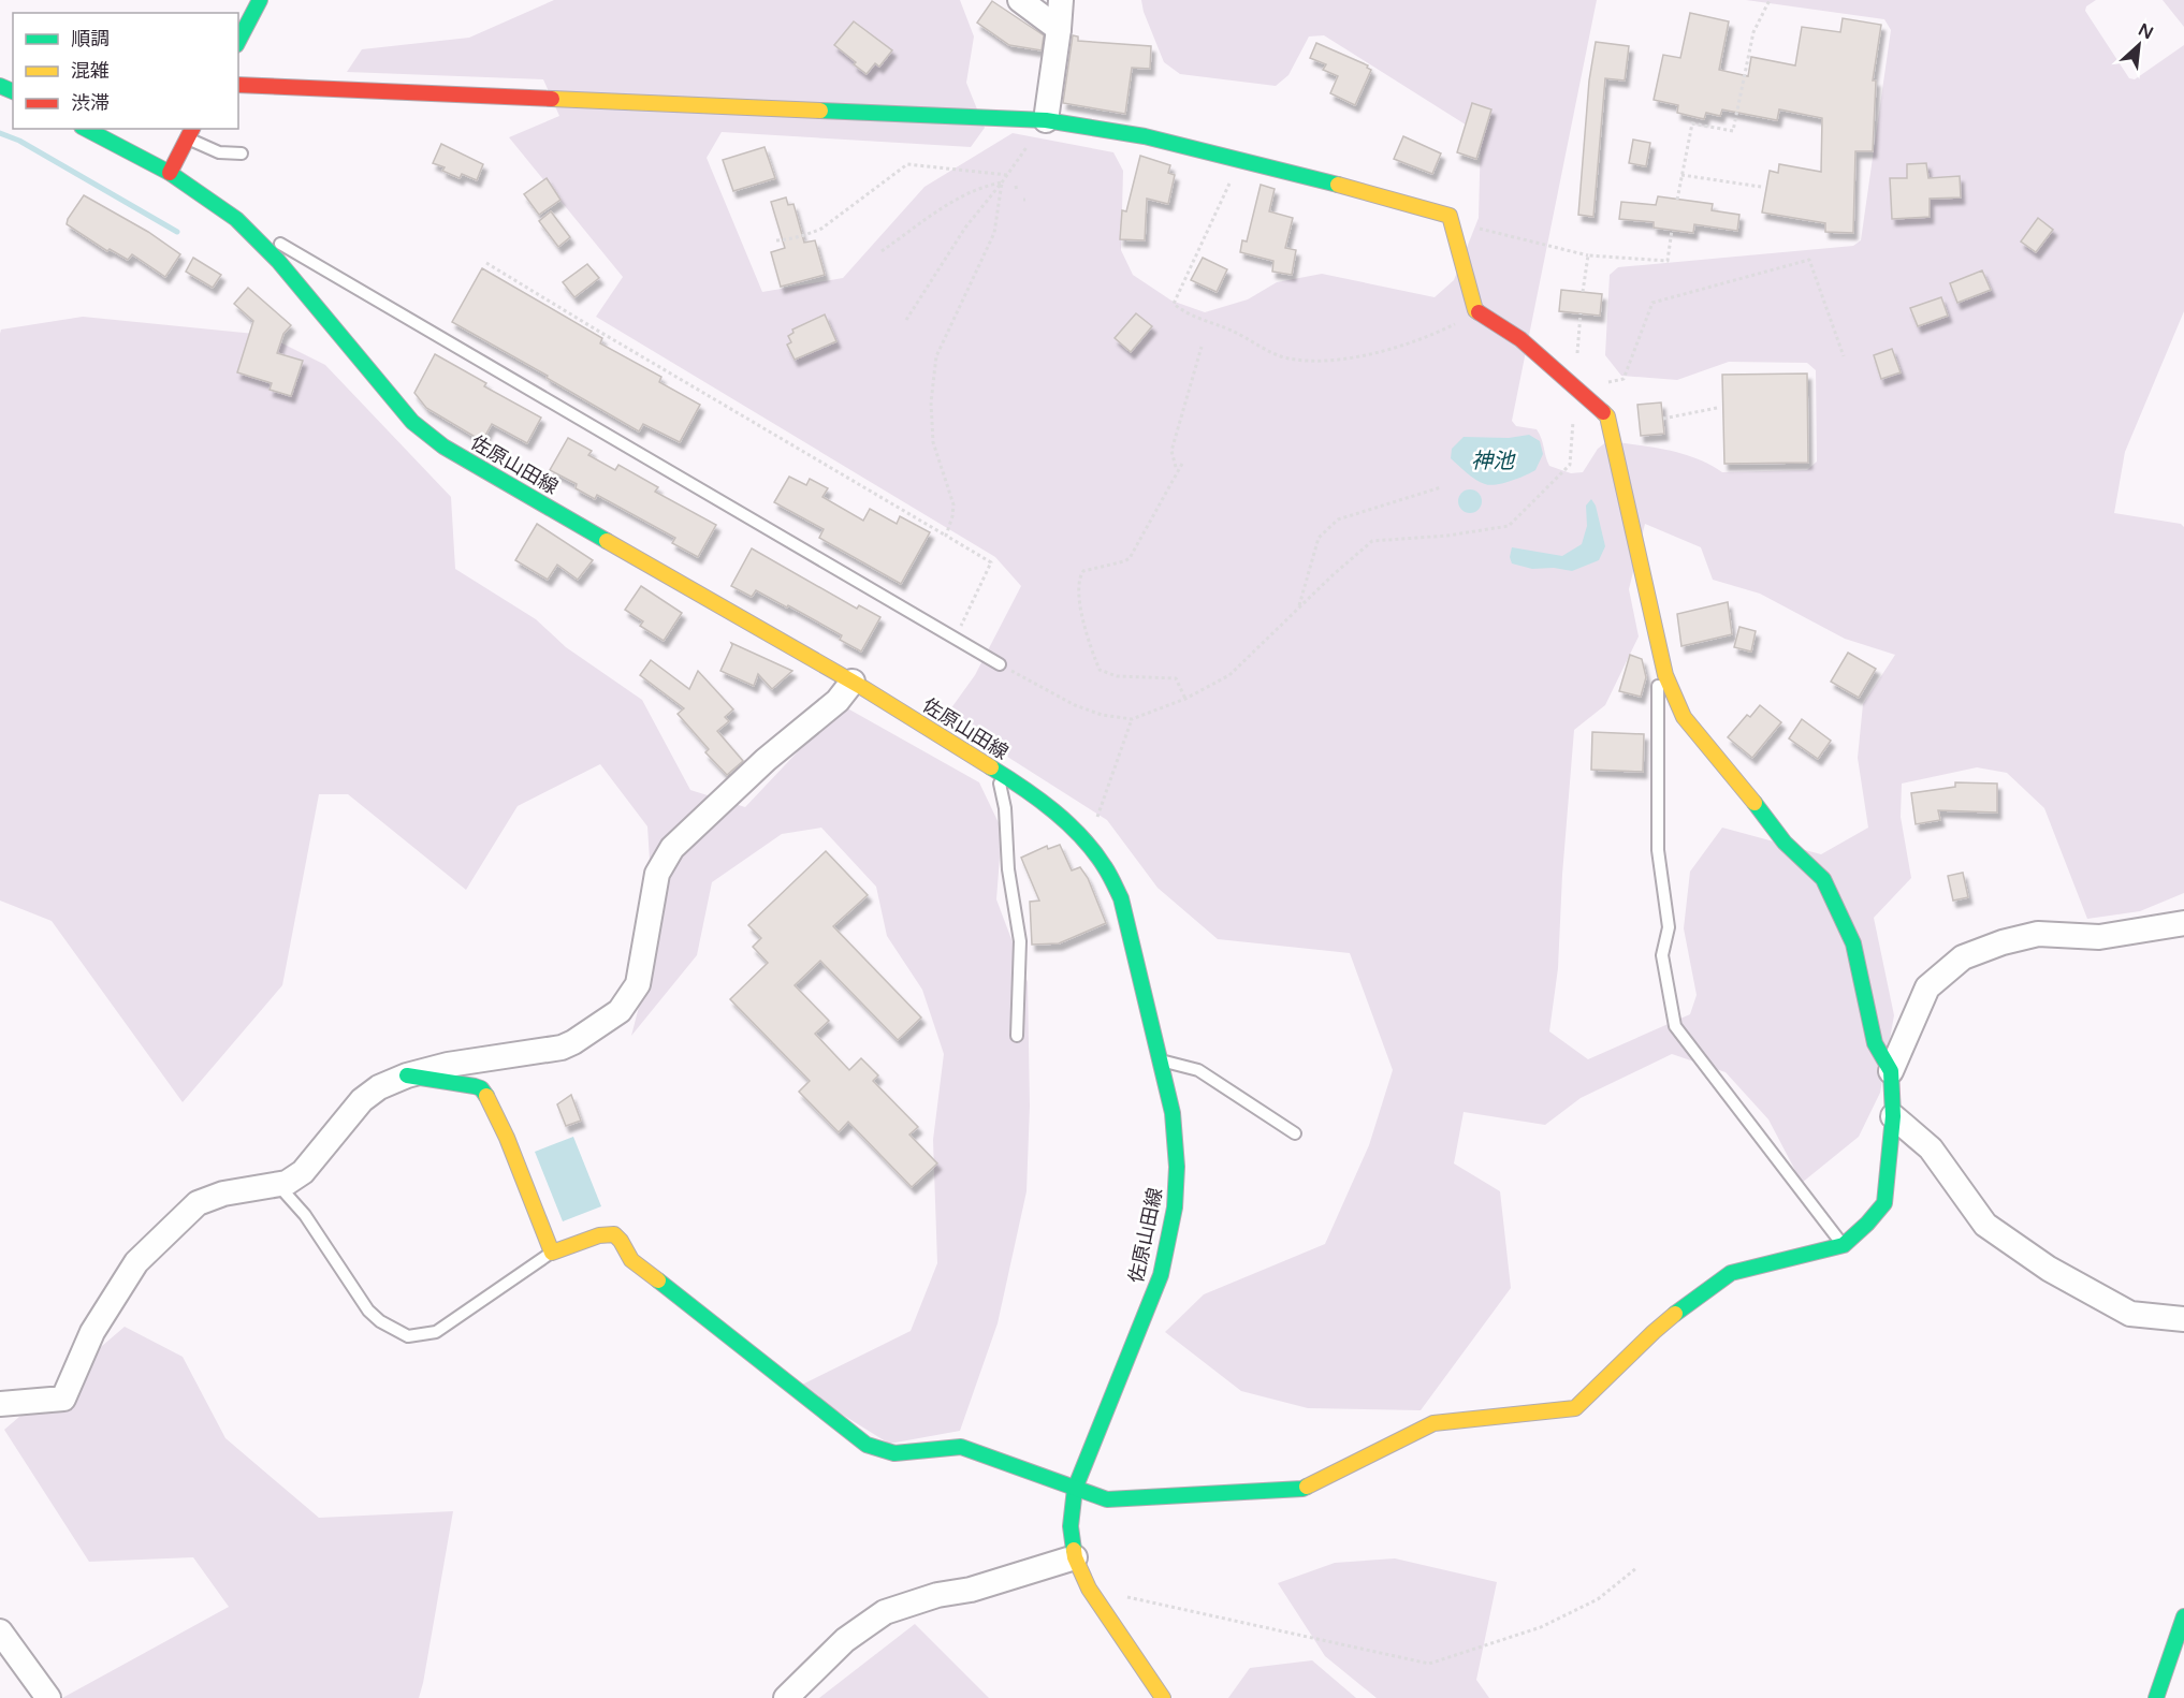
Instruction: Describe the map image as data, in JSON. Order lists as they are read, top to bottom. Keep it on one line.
{"streets":{"street":["佐原山田線"]},"water":["神池"],"legend":["順調","混雑","渋滞"],"north":"top right"}
